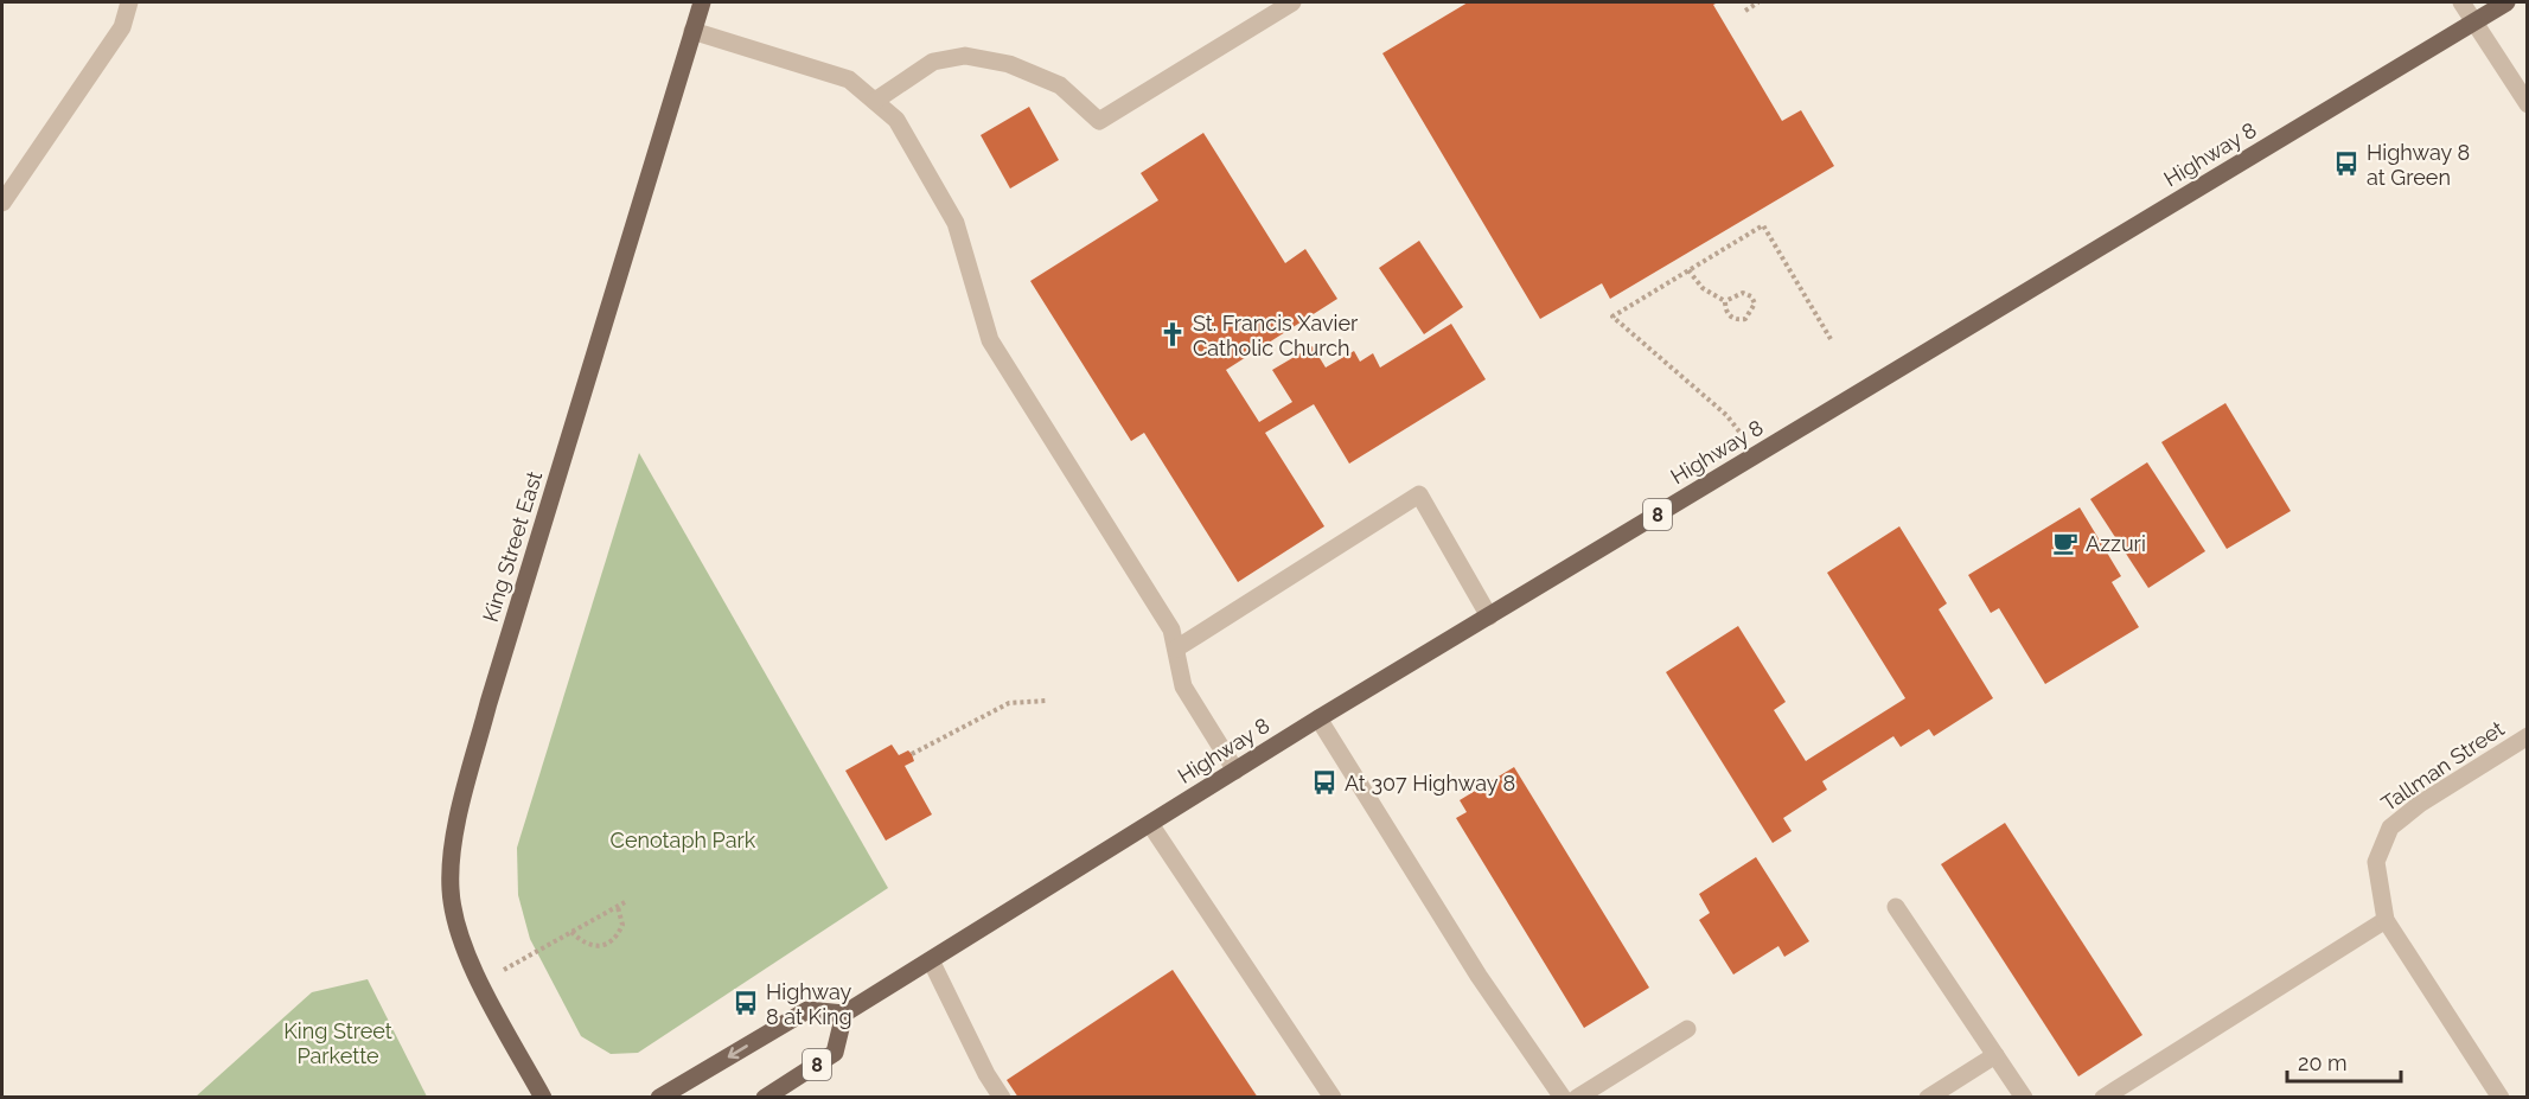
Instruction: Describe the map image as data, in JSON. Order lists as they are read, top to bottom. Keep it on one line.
{"streets":{"main road":["Highway 8","8","King Street East"],"street":["Tallman Street"]},"crossings":[["Highway 8","8"]],"parks":["Cenotaph Park","King Street Parkette"],"places":{"bus stop":["Highway 8 at Green","At 307 Highway 8","Highway 8 at King"],"church":["St. Francis Xavier Catholic Church"],"cafe":["Azzuri"]},"scale_bar":"20 m"}
